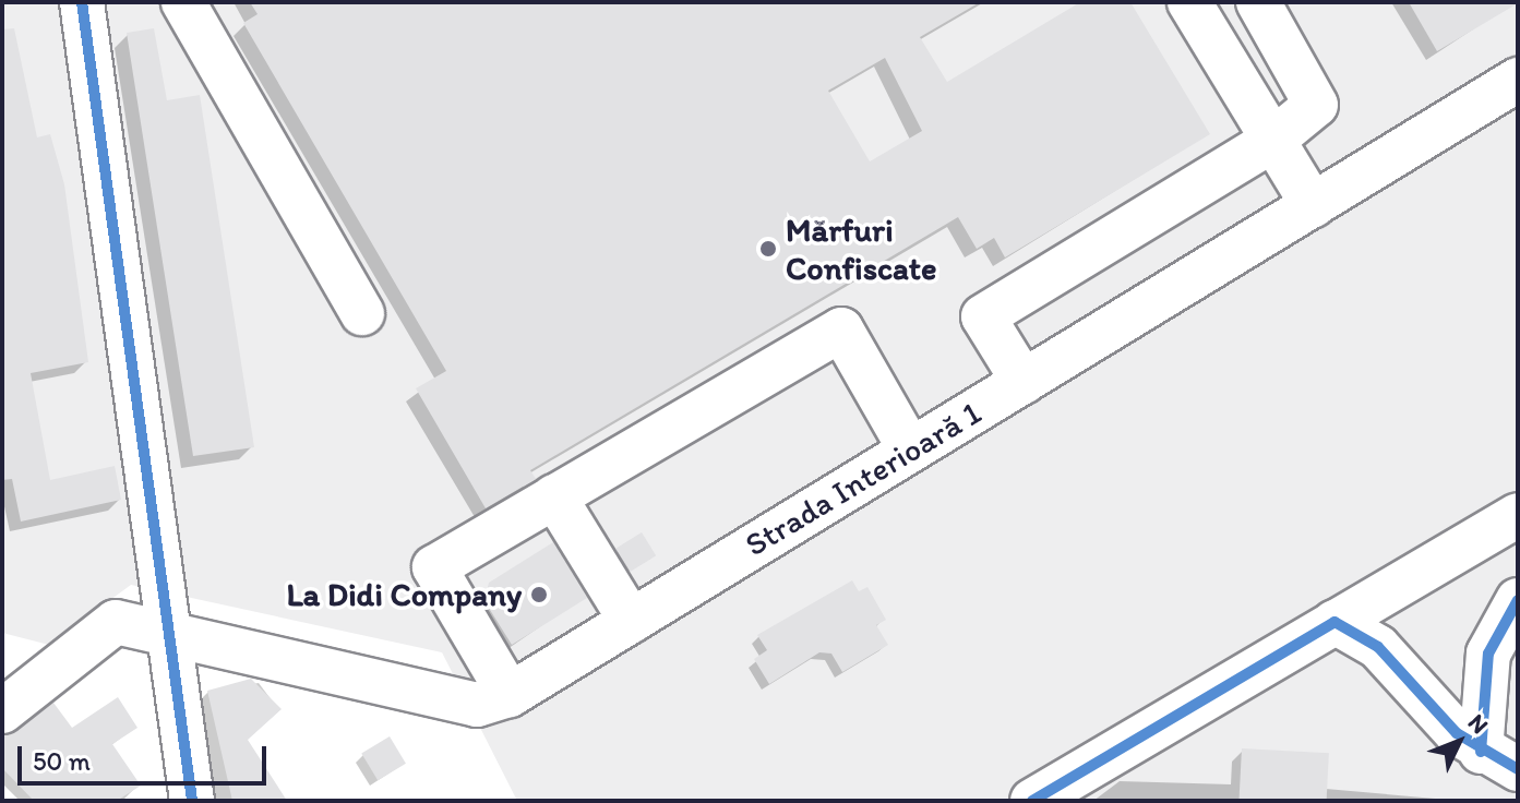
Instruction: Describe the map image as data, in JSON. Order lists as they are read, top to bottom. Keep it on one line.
{"streets":{"street":["Strada Interioară 1"]},"places":["Mărfuri Confiscate","La Didi Company"],"scale_bar":"50 m","north":"top right"}
